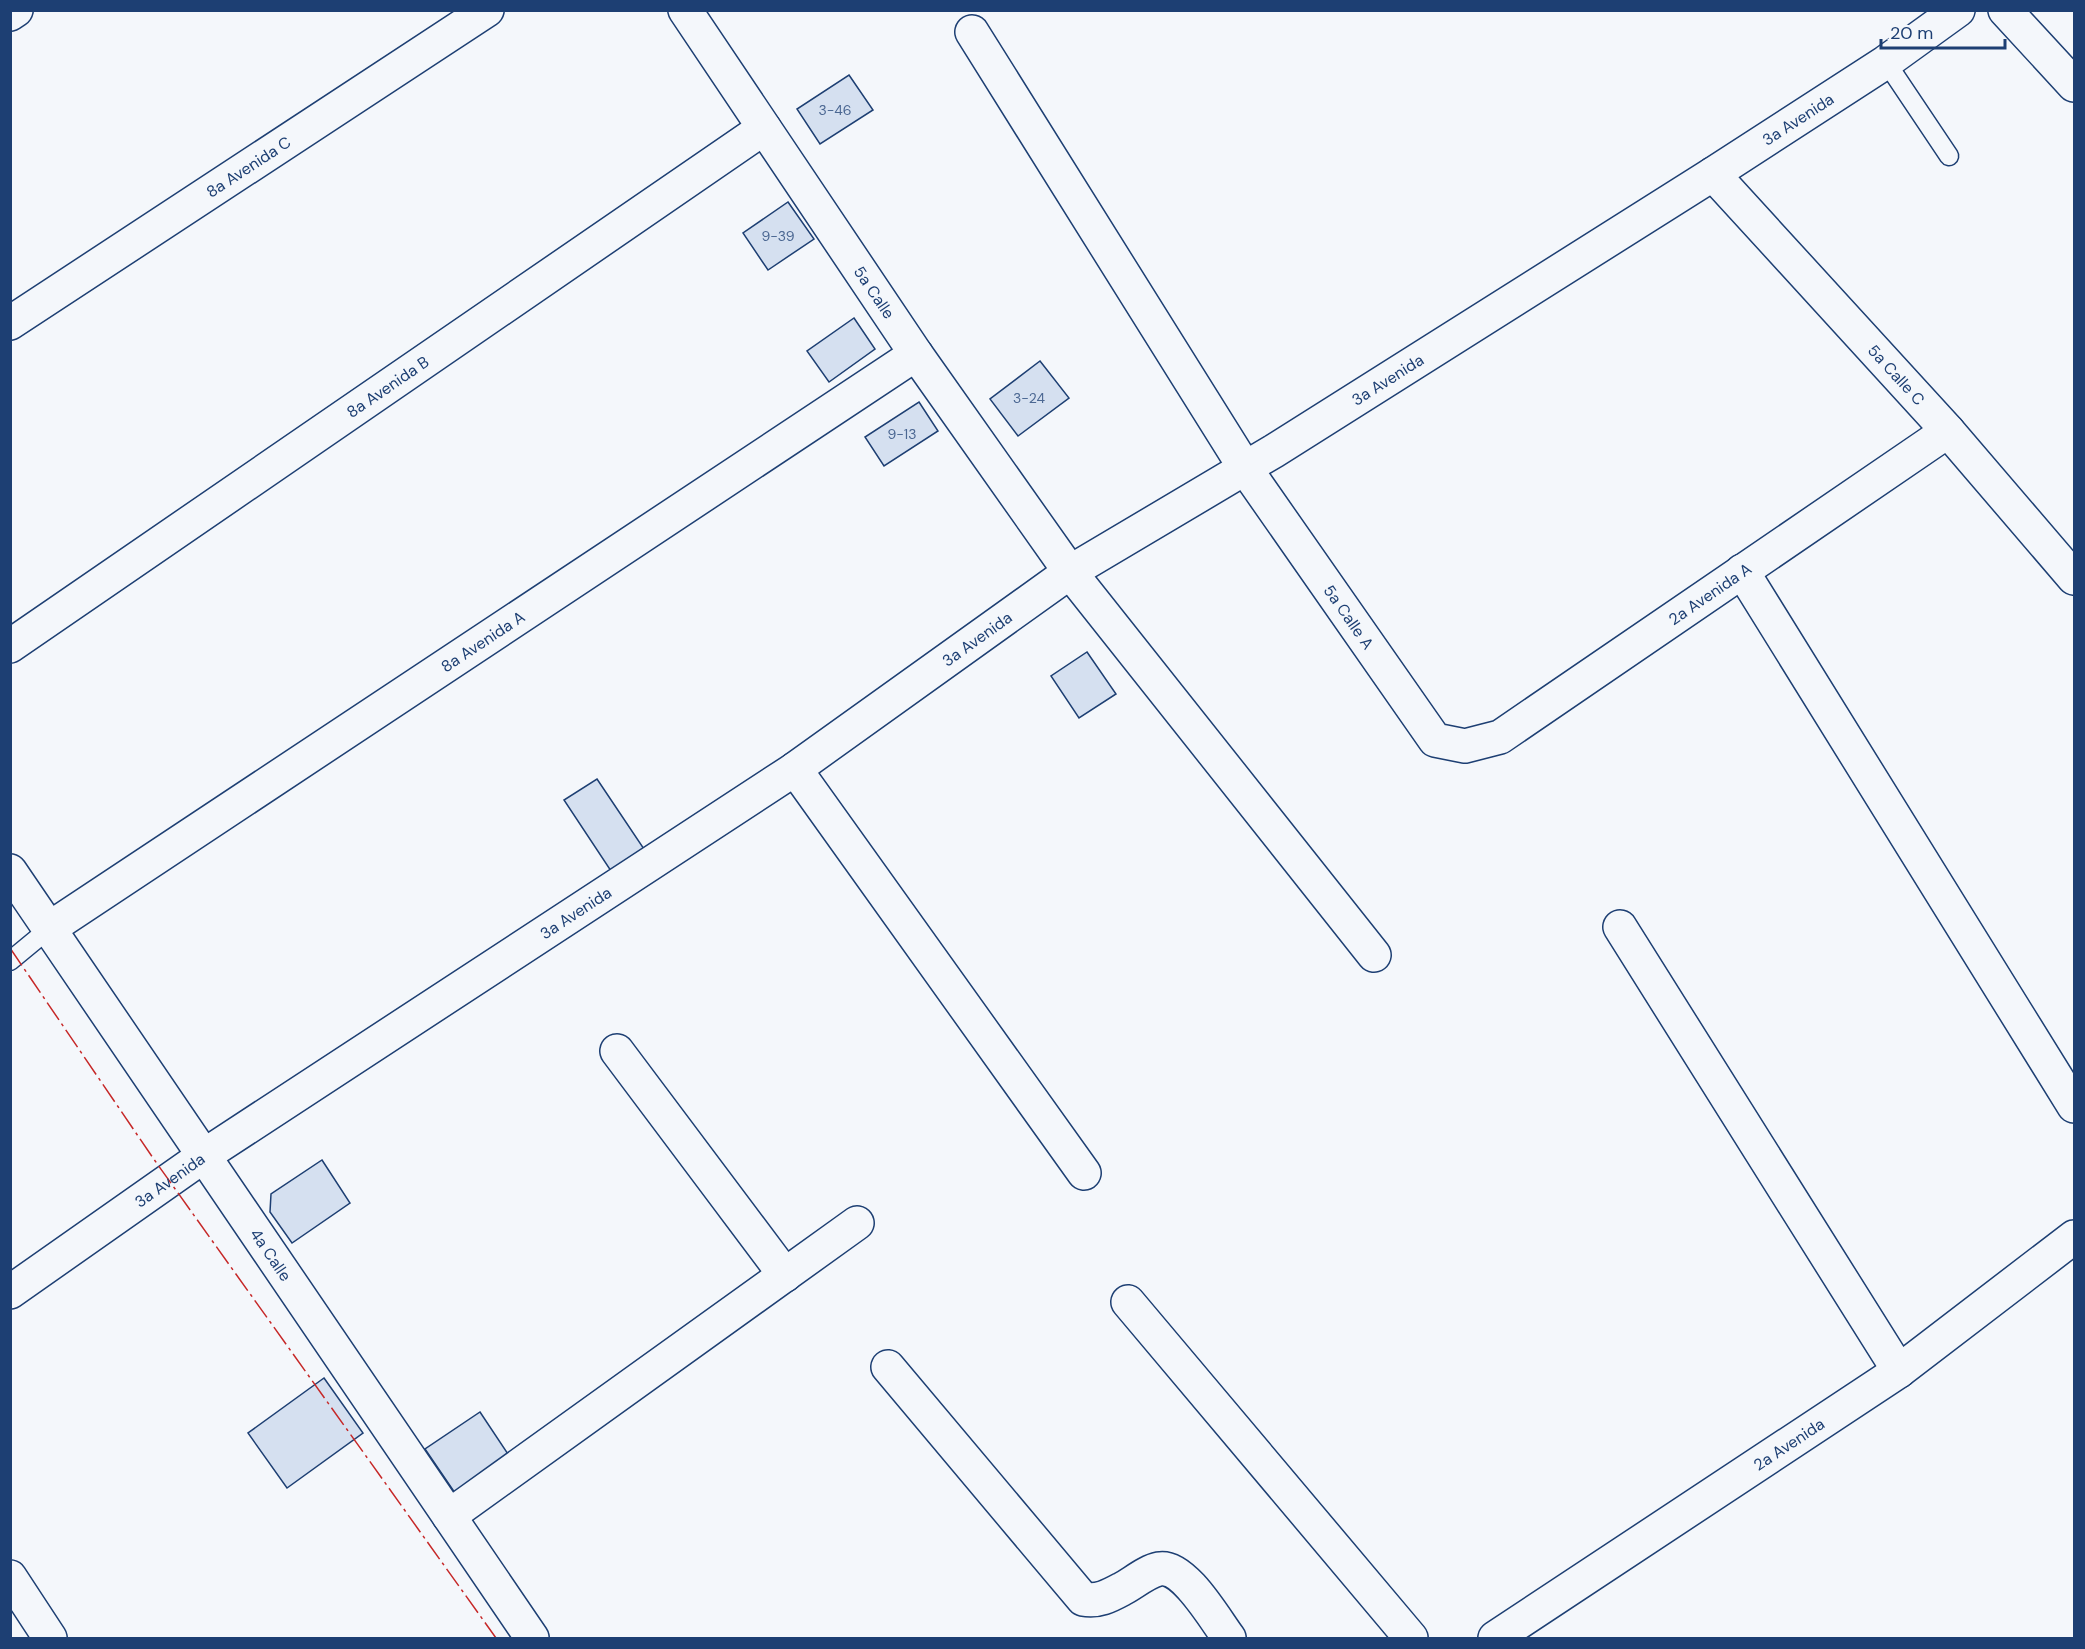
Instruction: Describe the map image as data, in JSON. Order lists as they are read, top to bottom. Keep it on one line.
{"streets":{"street":["3a Avenida","8a Avenida C","5a Calle","5a Calle C","8a Avenida B","2a Avenida A","5a Calle A","8a Avenida A","4a Calle","2a Avenida"]},"crossings":[["3a Avenida","5a Calle"],["3a Avenida","5a Calle C"],["3a Avenida","5a Calle A"],["3a Avenida","4a Calle"],["5a Calle","8a Avenida B"],["5a Calle","8a Avenida A"],["5a Calle C","2a Avenida A"],["2a Avenida A","5a Calle A"],["8a Avenida A","4a Calle"]],"house_numbers":["3-46","9-39","3-24","9-13"],"scale_bar":"20 m"}
